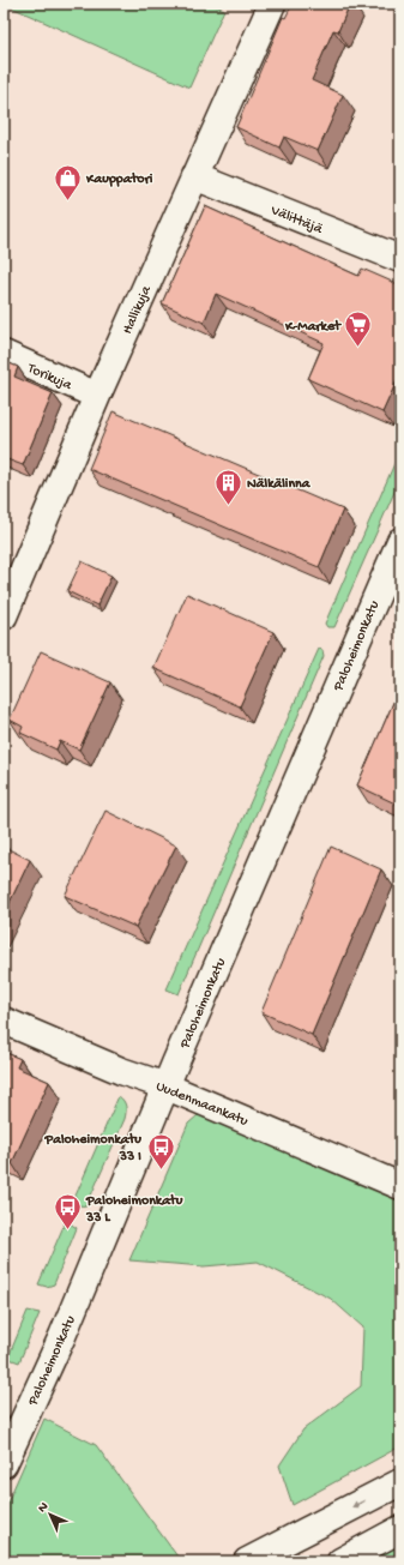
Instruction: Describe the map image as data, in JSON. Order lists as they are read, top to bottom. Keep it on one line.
{"streets":{"street":["Välittäjä","Hallikuja","Torikuja","Paloheimonkatu","Uudenmaankatu"]},"crossings":[["Välittäjä","Hallikuja"],["Hallikuja","Torikuja"],["Paloheimonkatu","Uudenmaankatu"]],"places":{"shop":["Kauppatori"],"supermarket":["K-Market"],"building":["Nälkälinna"],"bus stop":["Paloheimonkatu 33 I","Paloheimonkatu 33 L"]},"north":"top left"}
